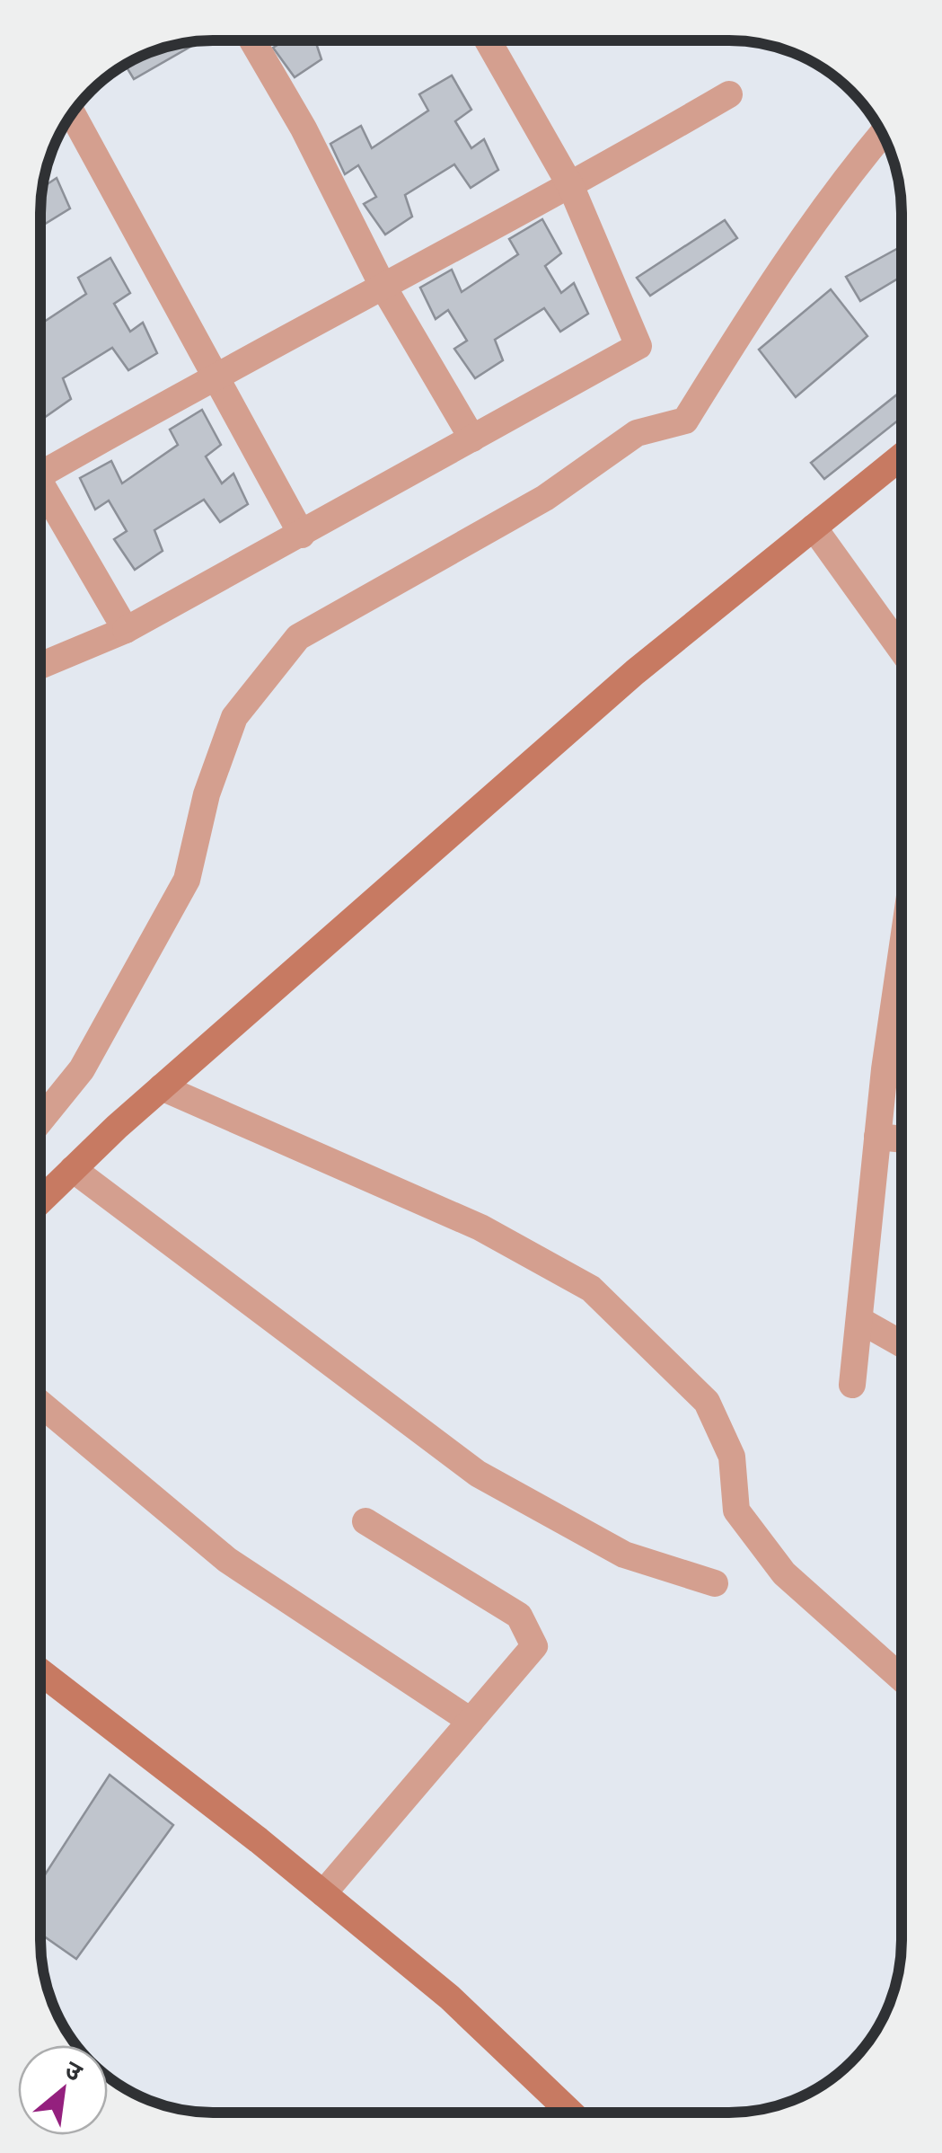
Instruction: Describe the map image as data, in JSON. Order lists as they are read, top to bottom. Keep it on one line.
{"north":"top right"}
